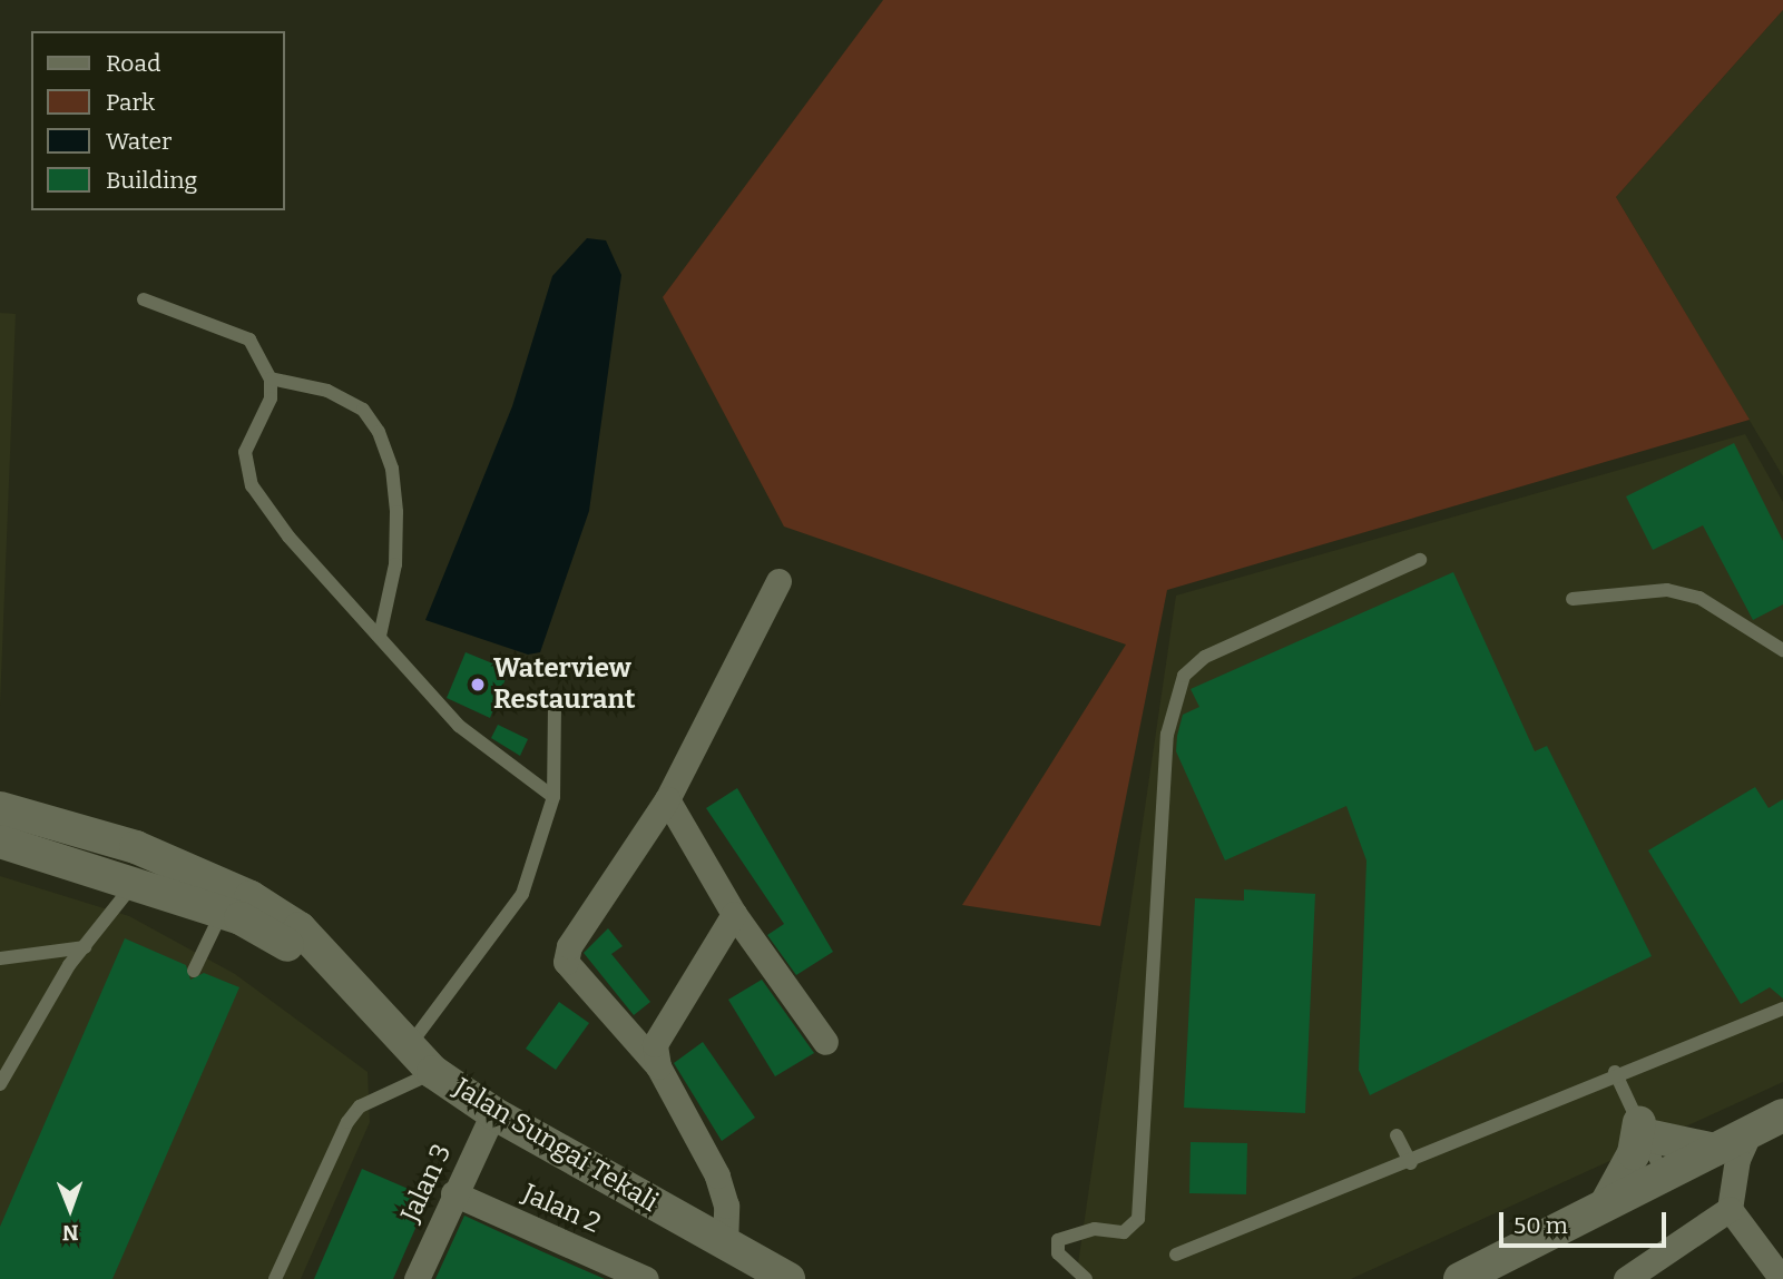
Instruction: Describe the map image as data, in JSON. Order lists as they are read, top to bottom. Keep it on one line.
{"streets":{"street":["Jalan Sungai Tekali","Jalan 3","Jalan 2"]},"crossings":[["Jalan Sungai Tekali","Jalan 3"],["Jalan 3","Jalan 2"]],"places":["Waterview Restaurant"],"legend":["Road","Park","Water","Building"],"scale_bar":"50 m","north":"bottom"}
